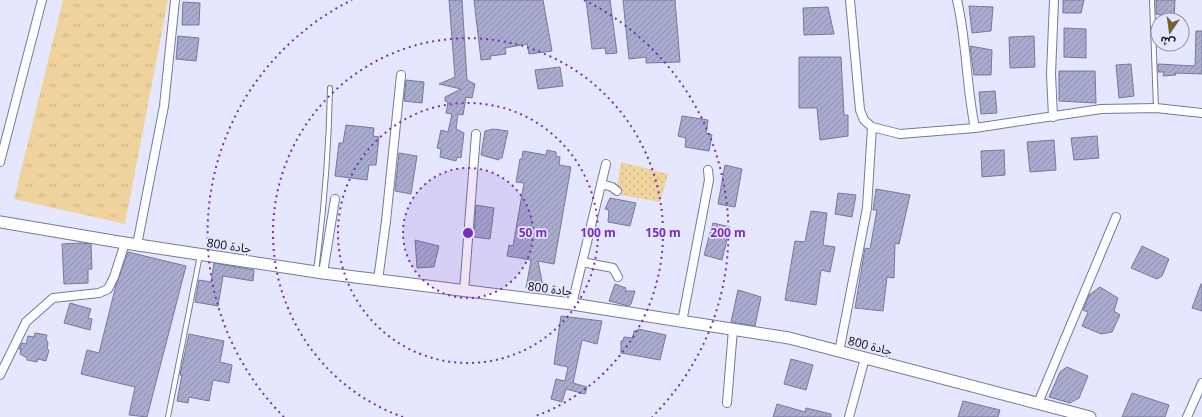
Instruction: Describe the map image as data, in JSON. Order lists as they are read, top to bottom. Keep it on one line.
{"streets":{"main road":["جادة 800"]},"north":"bottom","rings":["50 m","100 m","150 m","200 m"]}
